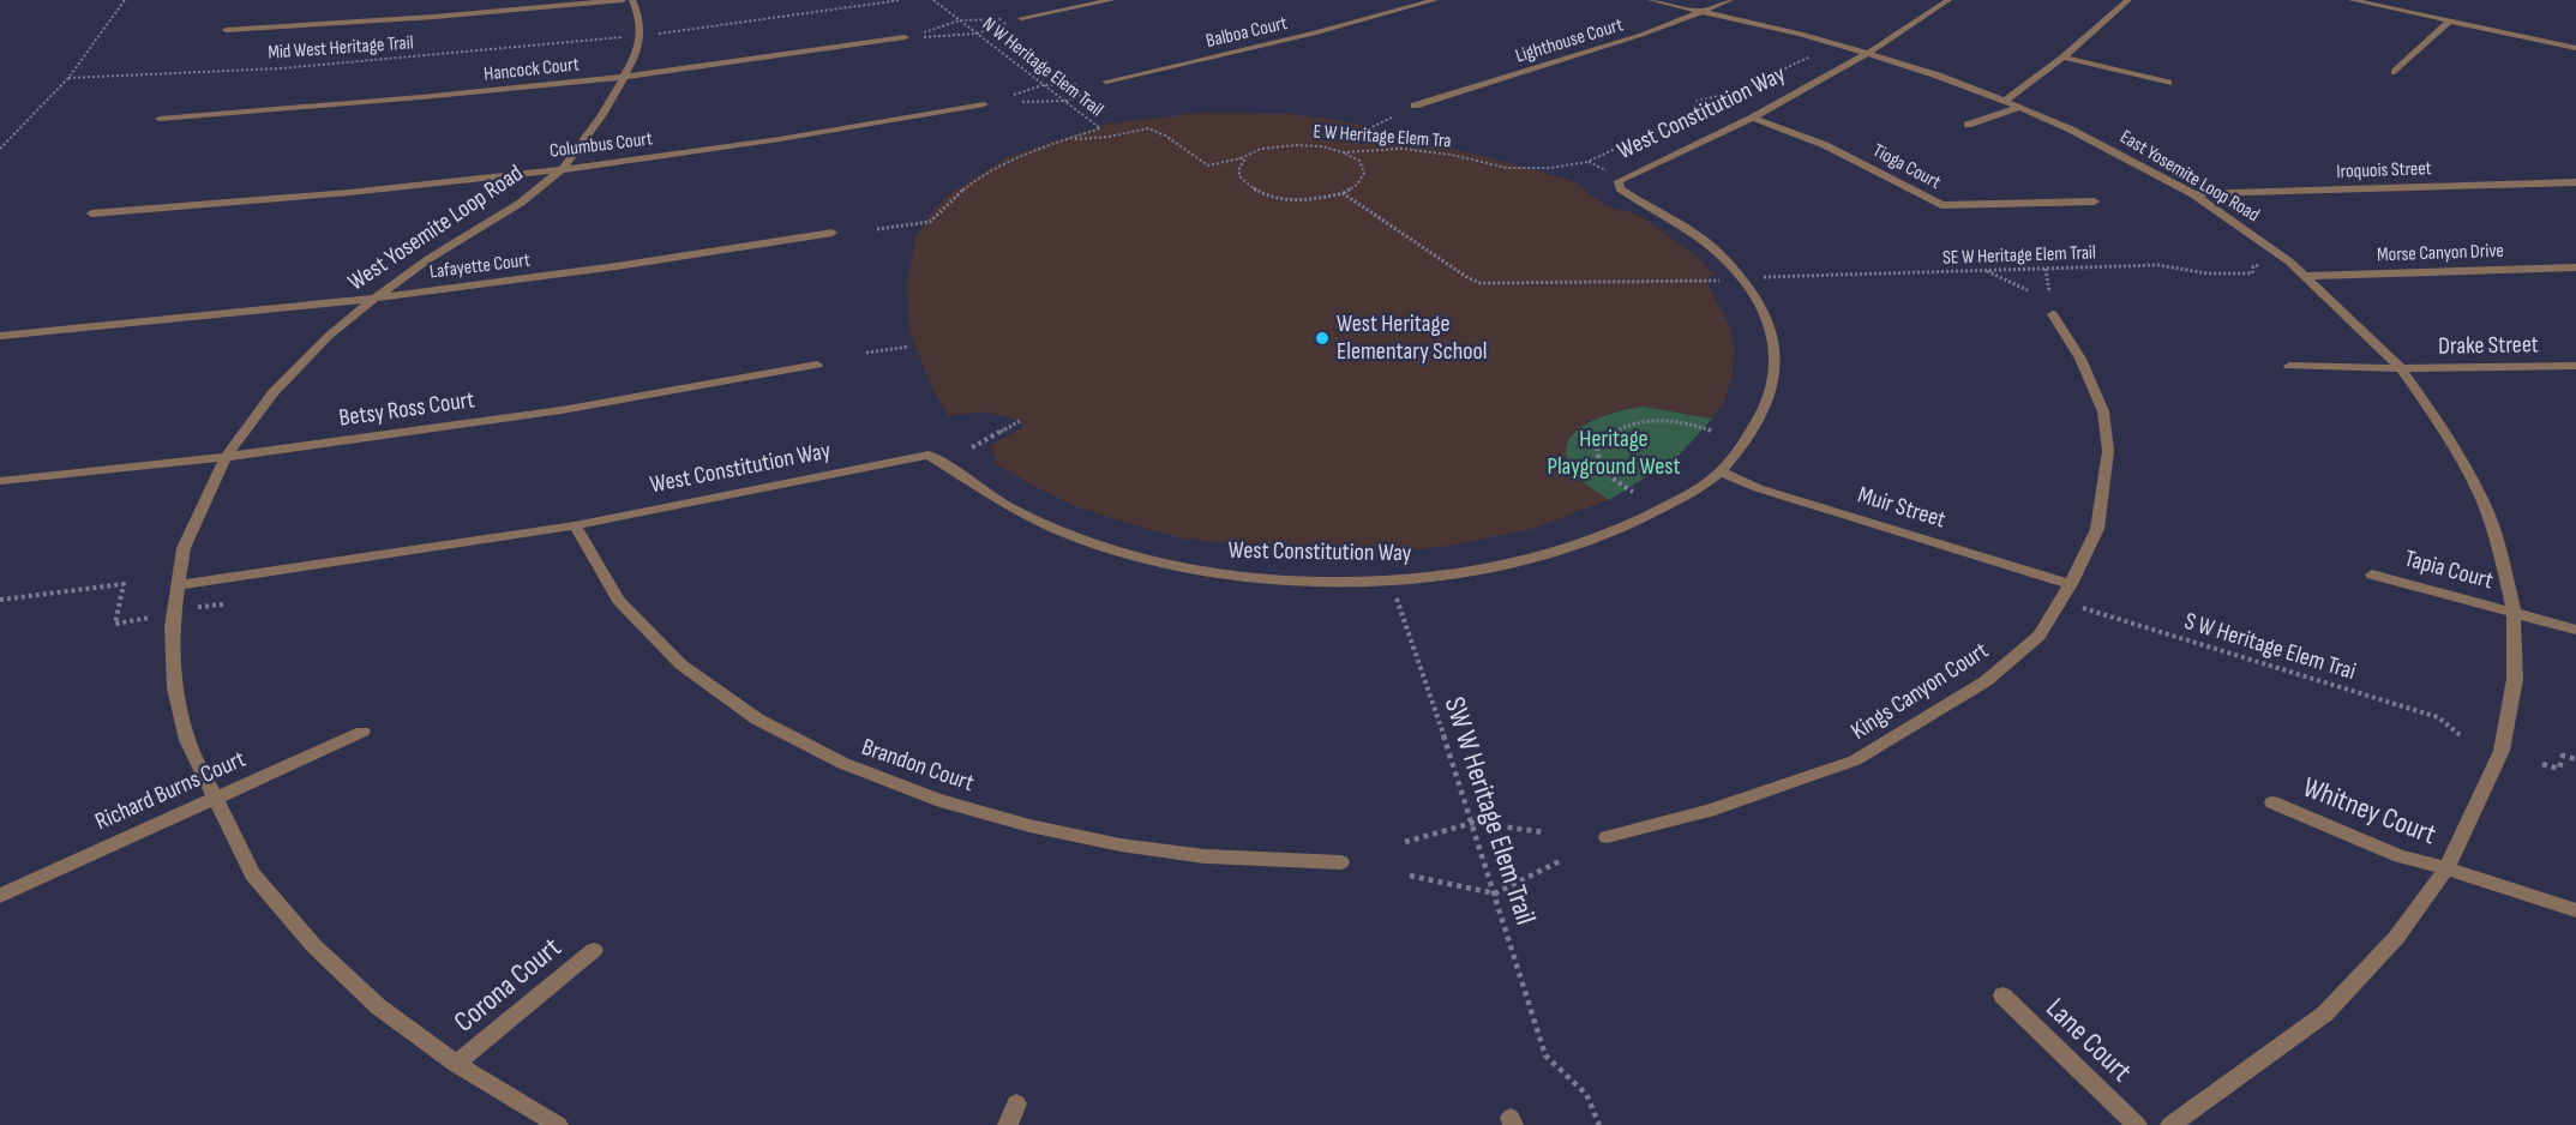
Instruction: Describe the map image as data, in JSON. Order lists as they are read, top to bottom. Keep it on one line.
{"streets":{"street":["Balboa Court","Lighthouse Court","Hancock Court","West Constitution Way","Columbus Court","Tioga Court","Iroquois Street","East Yosemite Loop Road","West Yosemite Loop Road","Morse Canyon Drive","Lafayette Court","Drake Street","Betsy Ross Court","Muir Street","Tapia Court","Kings Canyon Court","Brandon Court","Richard Burns Court","Whitney Court","Corona Court","Lane Court"],"path":["Mid West Heritage Trail","N W Heritage Elem Trail","E W Heritage Elem Tra","SE W Heritage Elem Trail","S W Heritage Elem Trai","SW W Heritage Elem Trail"]},"crossings":[["Lighthouse Court","East Yosemite Loop Road"],["N W Heritage Elem Trail","E W Heritage Elem Tra"],["Hancock Court","West Yosemite Loop Road"],["West Constitution Way","Tioga Court"],["West Constitution Way","East Yosemite Loop Road"],["West Constitution Way","West Yosemite Loop Road"],["West Constitution Way","Muir Street"],["West Constitution Way","Brandon Court"],["West Constitution Way","SW W Heritage Elem Trail"],["Columbus Court","West Yosemite Loop Road"],["Iroquois Street","East Yosemite Loop Road"],["East Yosemite Loop Road","Morse Canyon Drive"],["East Yosemite Loop Road","Drake Street"],["East Yosemite Loop Road","Tapia Court"],["East Yosemite Loop Road","Whitney Court"],["West Yosemite Loop Road","Lafayette Court"],["West Yosemite Loop Road","Betsy Ross Court"],["West Yosemite Loop Road","Richard Burns Court"],["West Yosemite Loop Road","Corona Court"],["Muir Street","Kings Canyon Court"],["S W Heritage Elem Trai","Kings Canyon Court"]],"parks":["Heritage Playground West"],"places":["West Heritage Elementary School"]}
